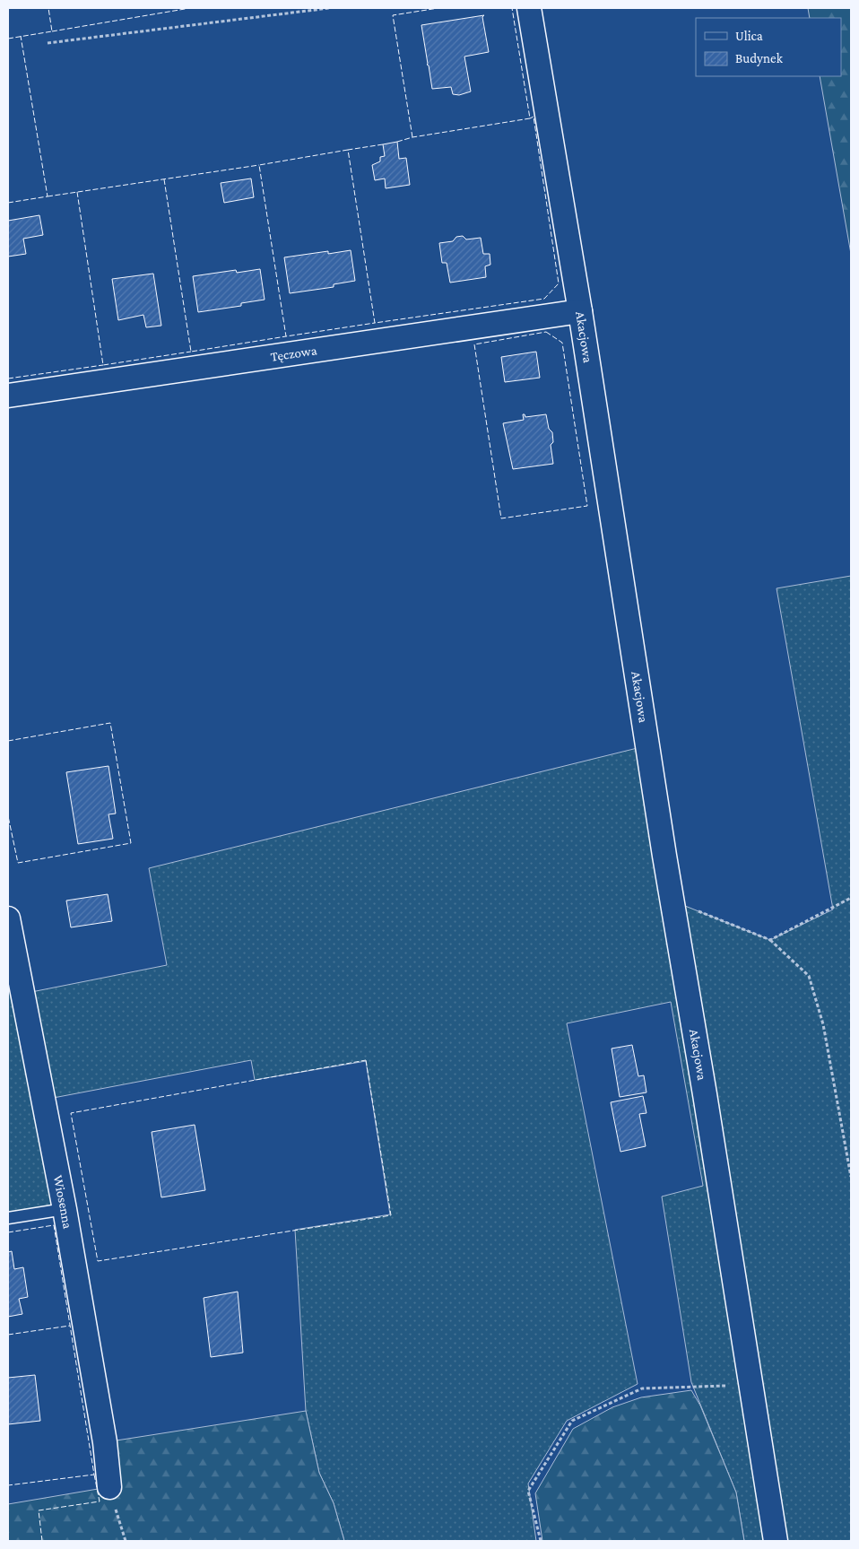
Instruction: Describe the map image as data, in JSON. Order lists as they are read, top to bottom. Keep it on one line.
{"streets":{"street":["Akacjowa","Tęczowa","Wiosenna"]},"crossings":[["Akacjowa","Tęczowa"]],"legend":["Ulica","Budynek"]}
